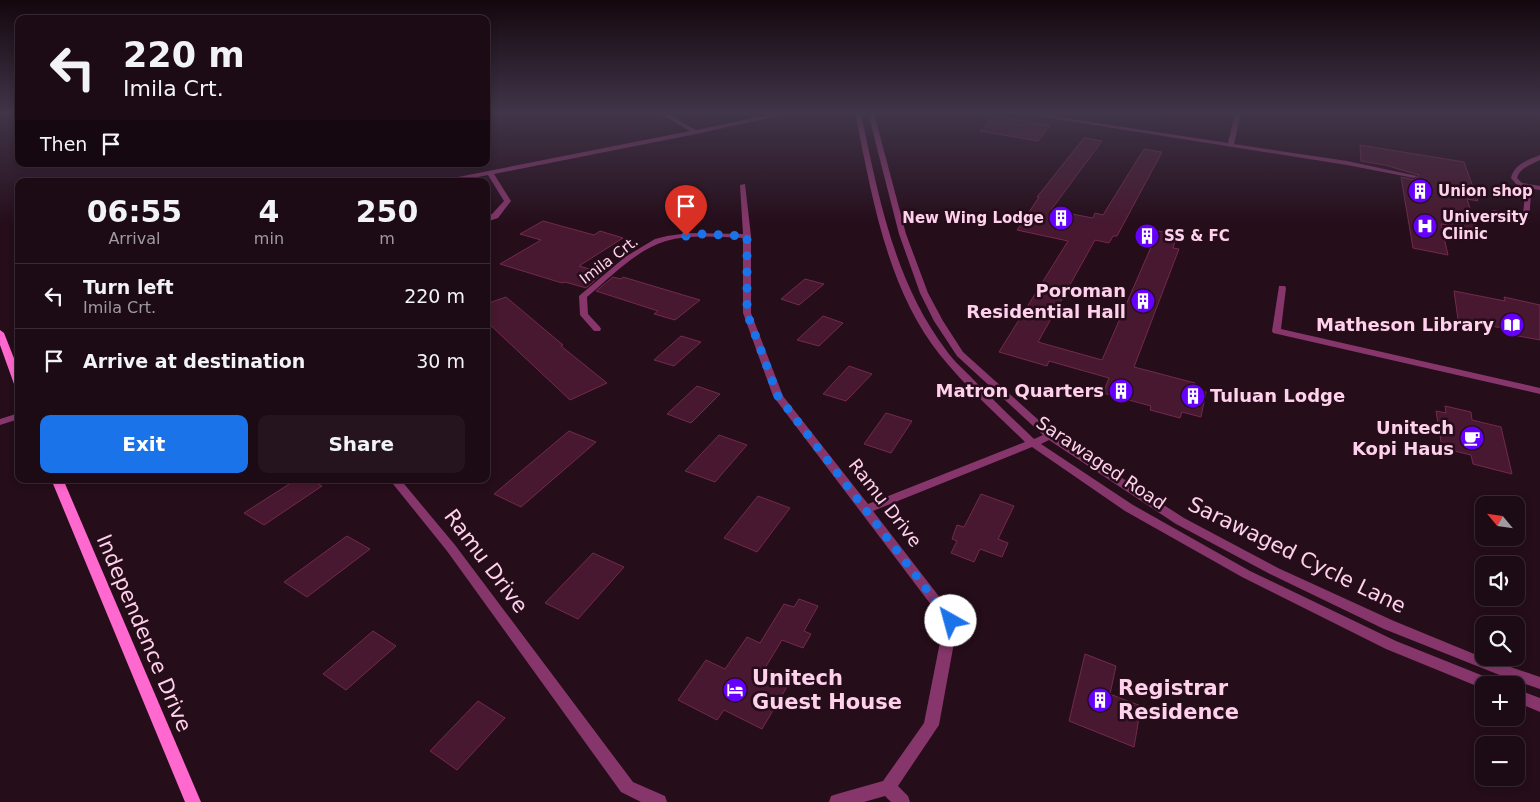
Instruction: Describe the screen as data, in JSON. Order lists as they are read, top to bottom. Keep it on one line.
{"streets":{"main road":["Independence Drive"],"street":["Imila Crt.","Sarawaged Road","Ramu Drive","Sarawaged Cycle Lane"]},"crossings":[["Imila Crt.","Ramu Drive"]],"places":{"building":["Union shop","New Wing Lodge","SS & FC","Poroman Residential Hall","Matron Quarters","Tuluan Lodge","Registrar Residence"],"hospital":["University Clinic"],"library":["Matheson Library"],"cafe":["Unitech Kopi Haus"],"hotel":["Unitech Guest House"]},"north":"top left","page":{"turn":["220 m","Imila Crt."],"then":"Then","eta":["06:55","Arrival","4","min","250","m"],"list":[{"name":"Turn left","note":"Imila Crt.","value":"220 m"},{"name":"Arrive at destination","value":"30 m"}],"buttons":["Exit","Share"],"map_buttons":["+","−"]}}
